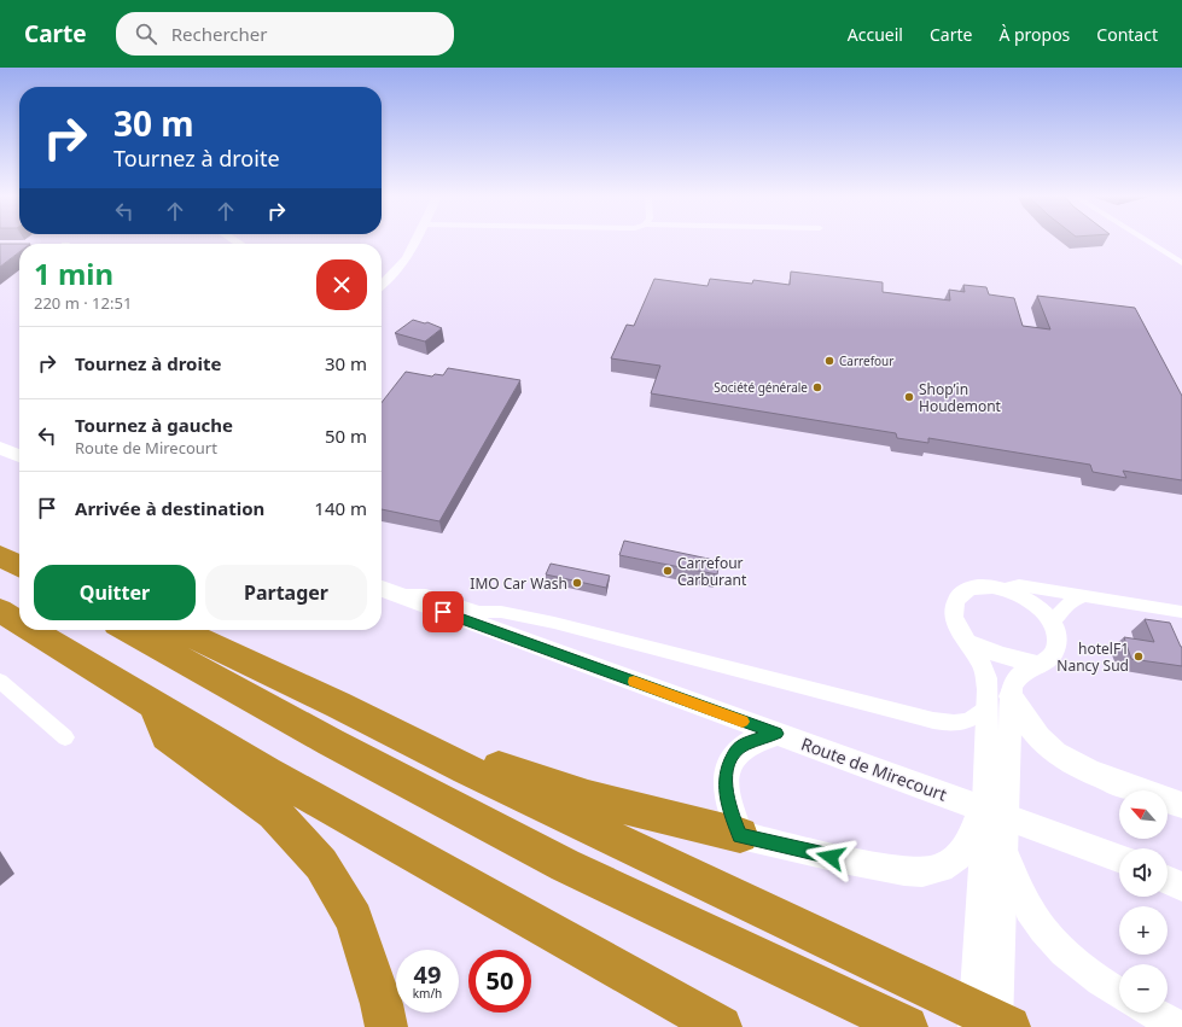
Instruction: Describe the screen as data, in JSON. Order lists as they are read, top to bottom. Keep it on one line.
{"streets":{"main road":["Route de Mirecourt"]},"places":["Carrefour","Société générale","Shop’in Houdemont","Carrefour Carburant","IMO Car Wash","hotelF1 Nancy Sud"],"north":"top left","page":{"header":"Carte","search":"Rechercher","nav":["Accueil","Carte","À propos","Contact"],"turn":["30 m","Tournez à droite"],"heading":["1 min","220 m · 12:51"],"list":[{"name":"Tournez à droite","value":"30 m"},{"name":"Tournez à gauche","note":"Route de Mirecourt","value":"50 m"},{"name":"Arrivée à destination","value":"140 m"}],"buttons":["Quitter","Partager"],"map_buttons":["+","−"],"speed":"49 km/h","limit":"50"}}
